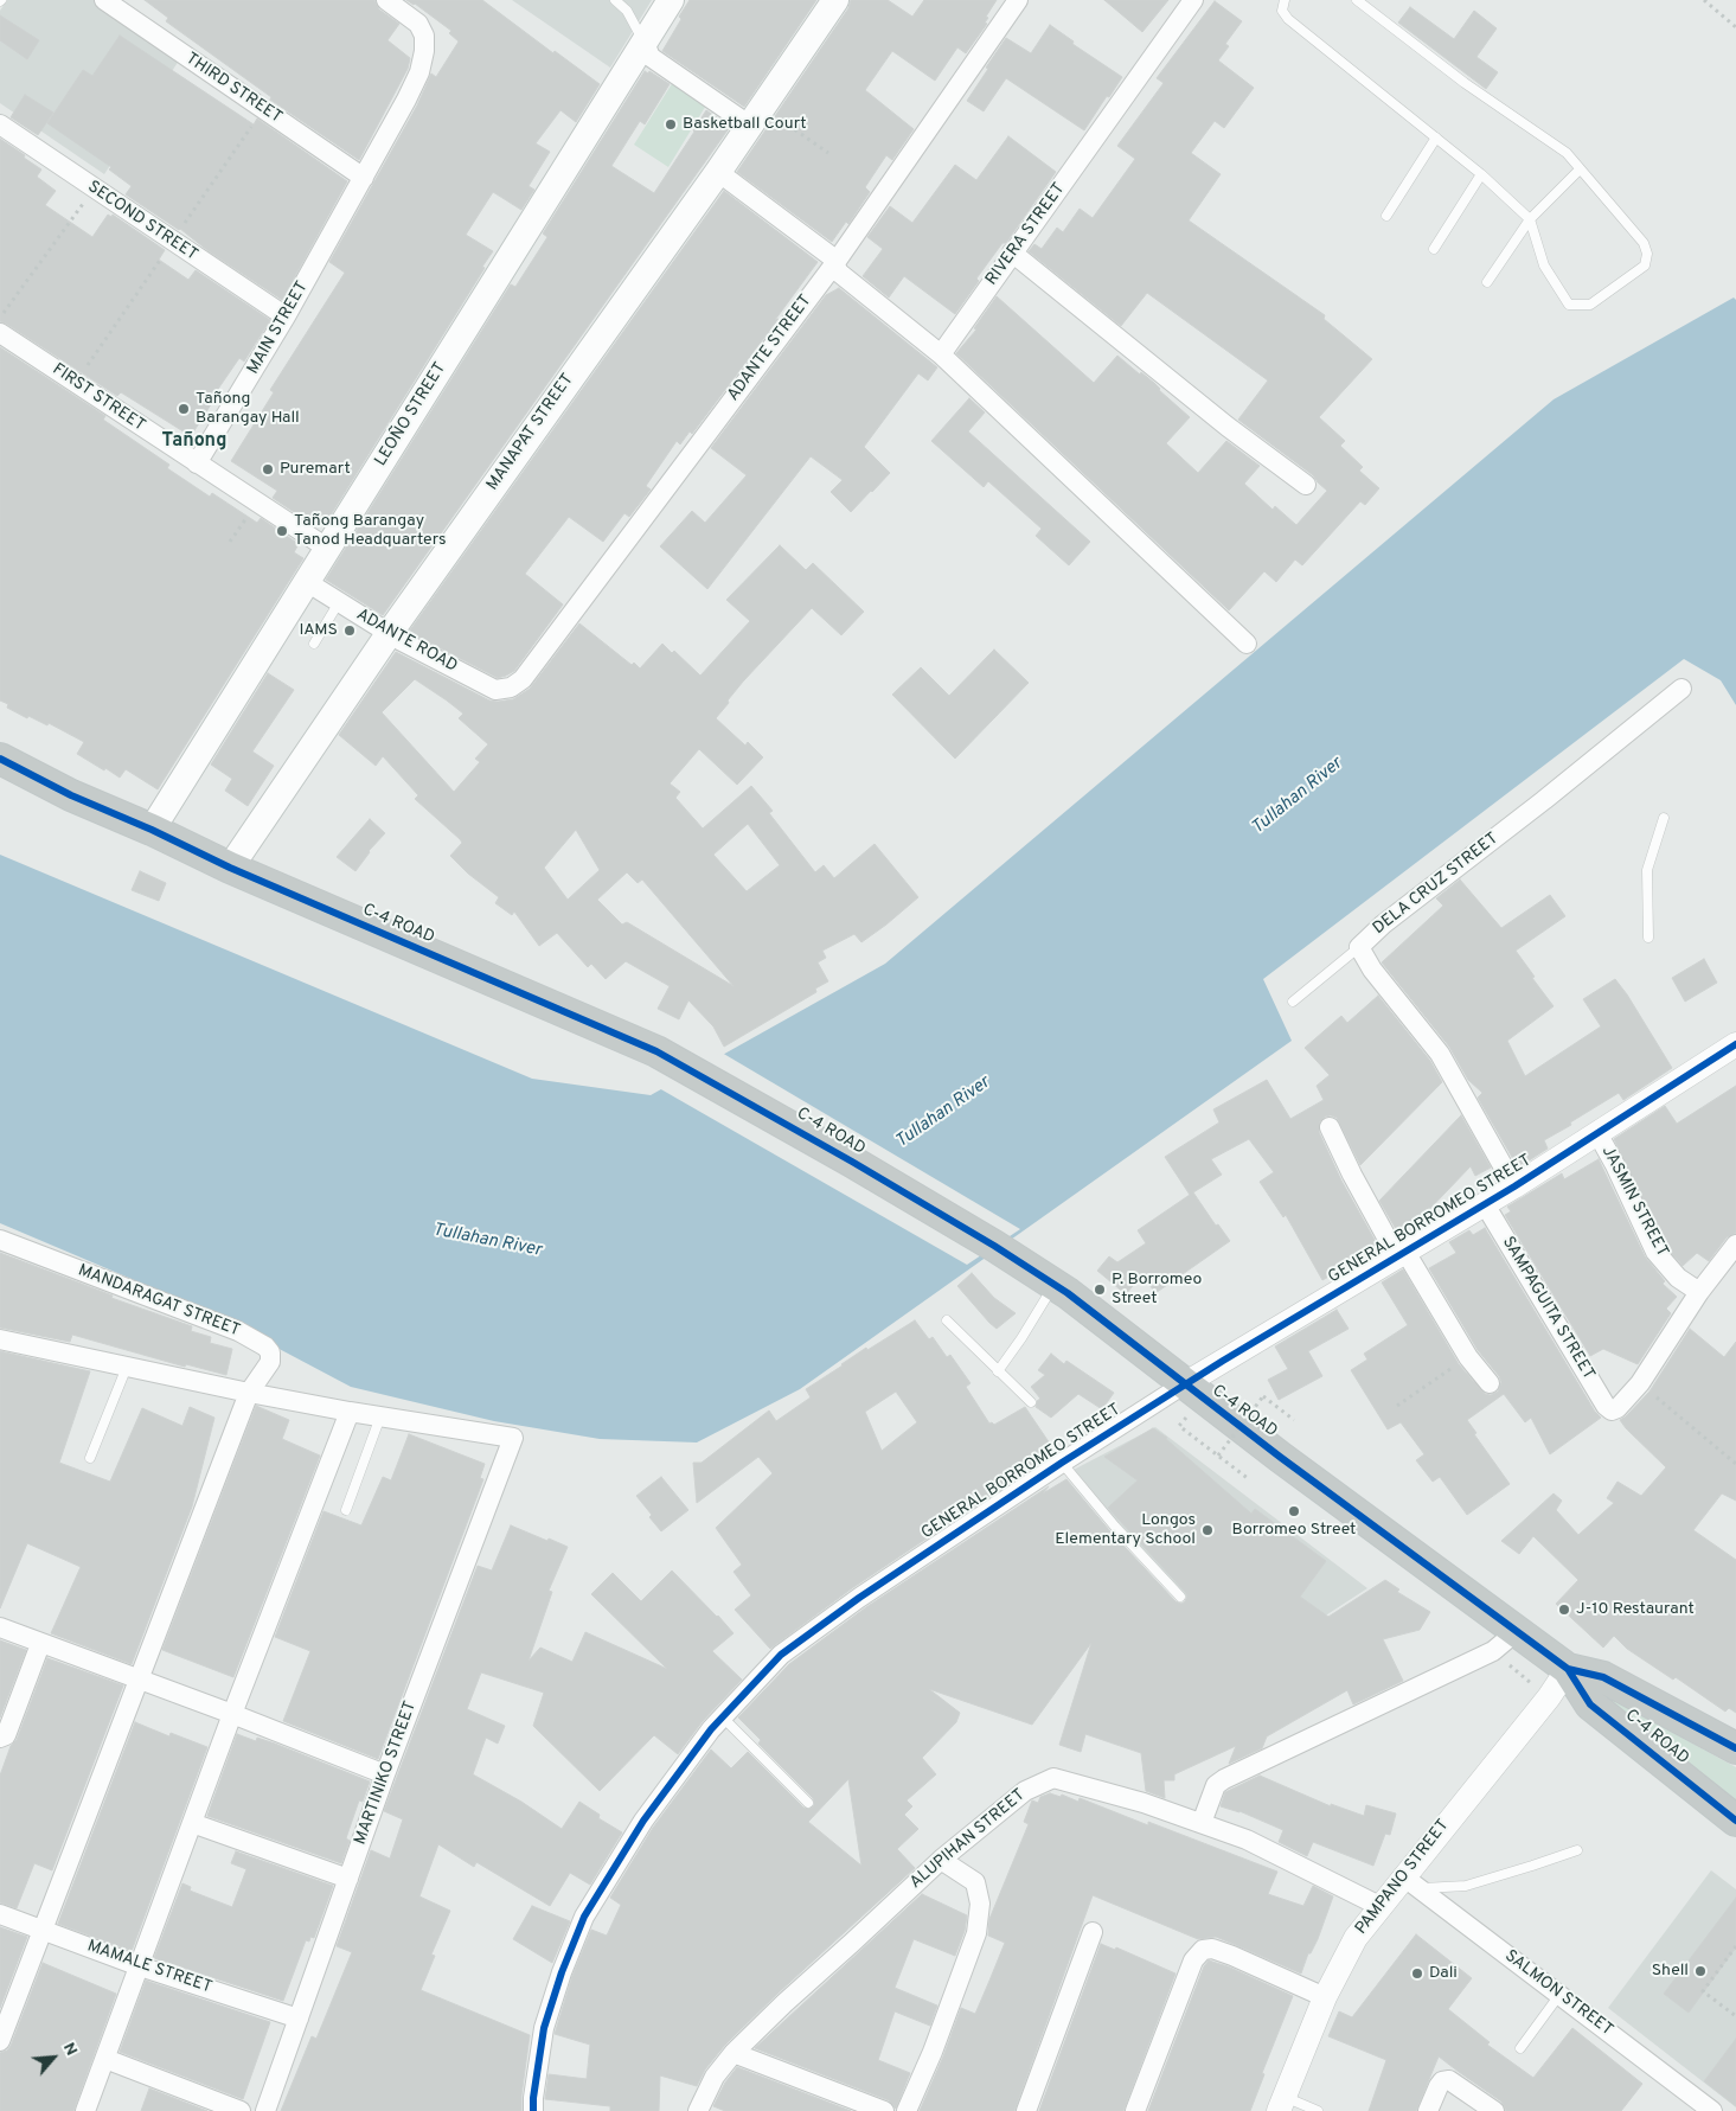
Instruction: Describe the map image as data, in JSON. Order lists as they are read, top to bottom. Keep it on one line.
{"streets":{"highway":["C-4 ROAD"],"main road":["LEOÑO STREET","MANAPAT STREET"],"street":["THIRD STREET","SECOND STREET","RIVERA STREET","MAIN STREET","ADANTE STREET","FIRST STREET","ADANTE ROAD","DELA CRUZ STREET","JASMIN STREET","GENERAL BORROMEO STREET","MANDARAGAT STREET","SAMPAGUITA STREET","MARTINIKO STREET","ALUPIHAN STREET","PAMPANO STREET","MAMALE STREET","SALMON STREET"]},"crossings":[["THIRD STREET","MAIN STREET"],["SECOND STREET","MAIN STREET"],["MAIN STREET","FIRST STREET"],["ADANTE STREET","ADANTE ROAD"],["LEOÑO STREET","ADANTE ROAD"],["LEOÑO STREET","C-4 ROAD"],["MANAPAT STREET","ADANTE ROAD"],["MANAPAT STREET","C-4 ROAD"],["DELA CRUZ STREET","GENERAL BORROMEO STREET"],["C-4 ROAD","GENERAL BORROMEO STREET"],["C-4 ROAD","PAMPANO STREET"],["JASMIN STREET","GENERAL BORROMEO STREET"],["GENERAL BORROMEO STREET","SAMPAGUITA STREET"],["MARTINIKO STREET","MAMALE STREET"],["ALUPIHAN STREET","PAMPANO STREET"],["PAMPANO STREET","SALMON STREET"]],"districts":["Tañong"],"water":["Tullahan River"],"places":["Basketball Court","Tañong Barangay Hall","Puremart","Tañong Barangay Tanod Headquarters","IAMS","P. Borromeo Street","Borromeo Street","Longos Elementary School","J-10 Restaurant","Shell","Dali"],"north":"top right"}
